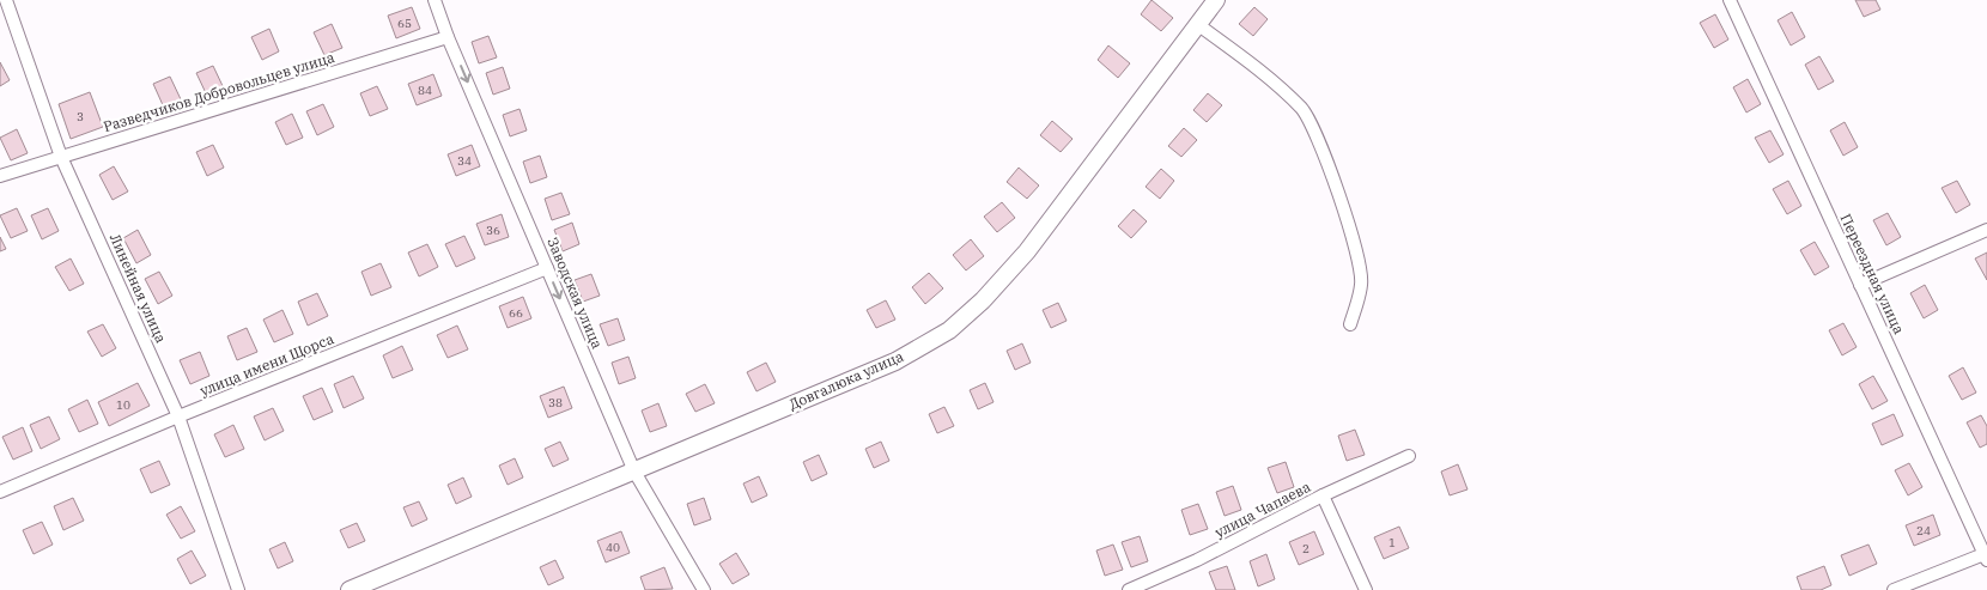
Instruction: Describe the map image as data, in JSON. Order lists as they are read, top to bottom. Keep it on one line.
{"streets":{"street":["Разведчиков Добровольцев улица","Переездная улица","Линейная улица","Заводская улица","улица имени Щорса","Довгалюка улица","улица Чапаева"]},"crossings":[["Разведчиков Добровольцев улица","Линейная улица"],["Разведчиков Добровольцев улица","Заводская улица"],["Линейная улица","улица имени Щорса"],["Заводская улица","улица имени Щорса"],["Заводская улица","Довгалюка улица"]],"one_way":["Заводская улица"],"house_numbers":["65","84","3","34","36","66","38","10","24","1","40","2"]}
